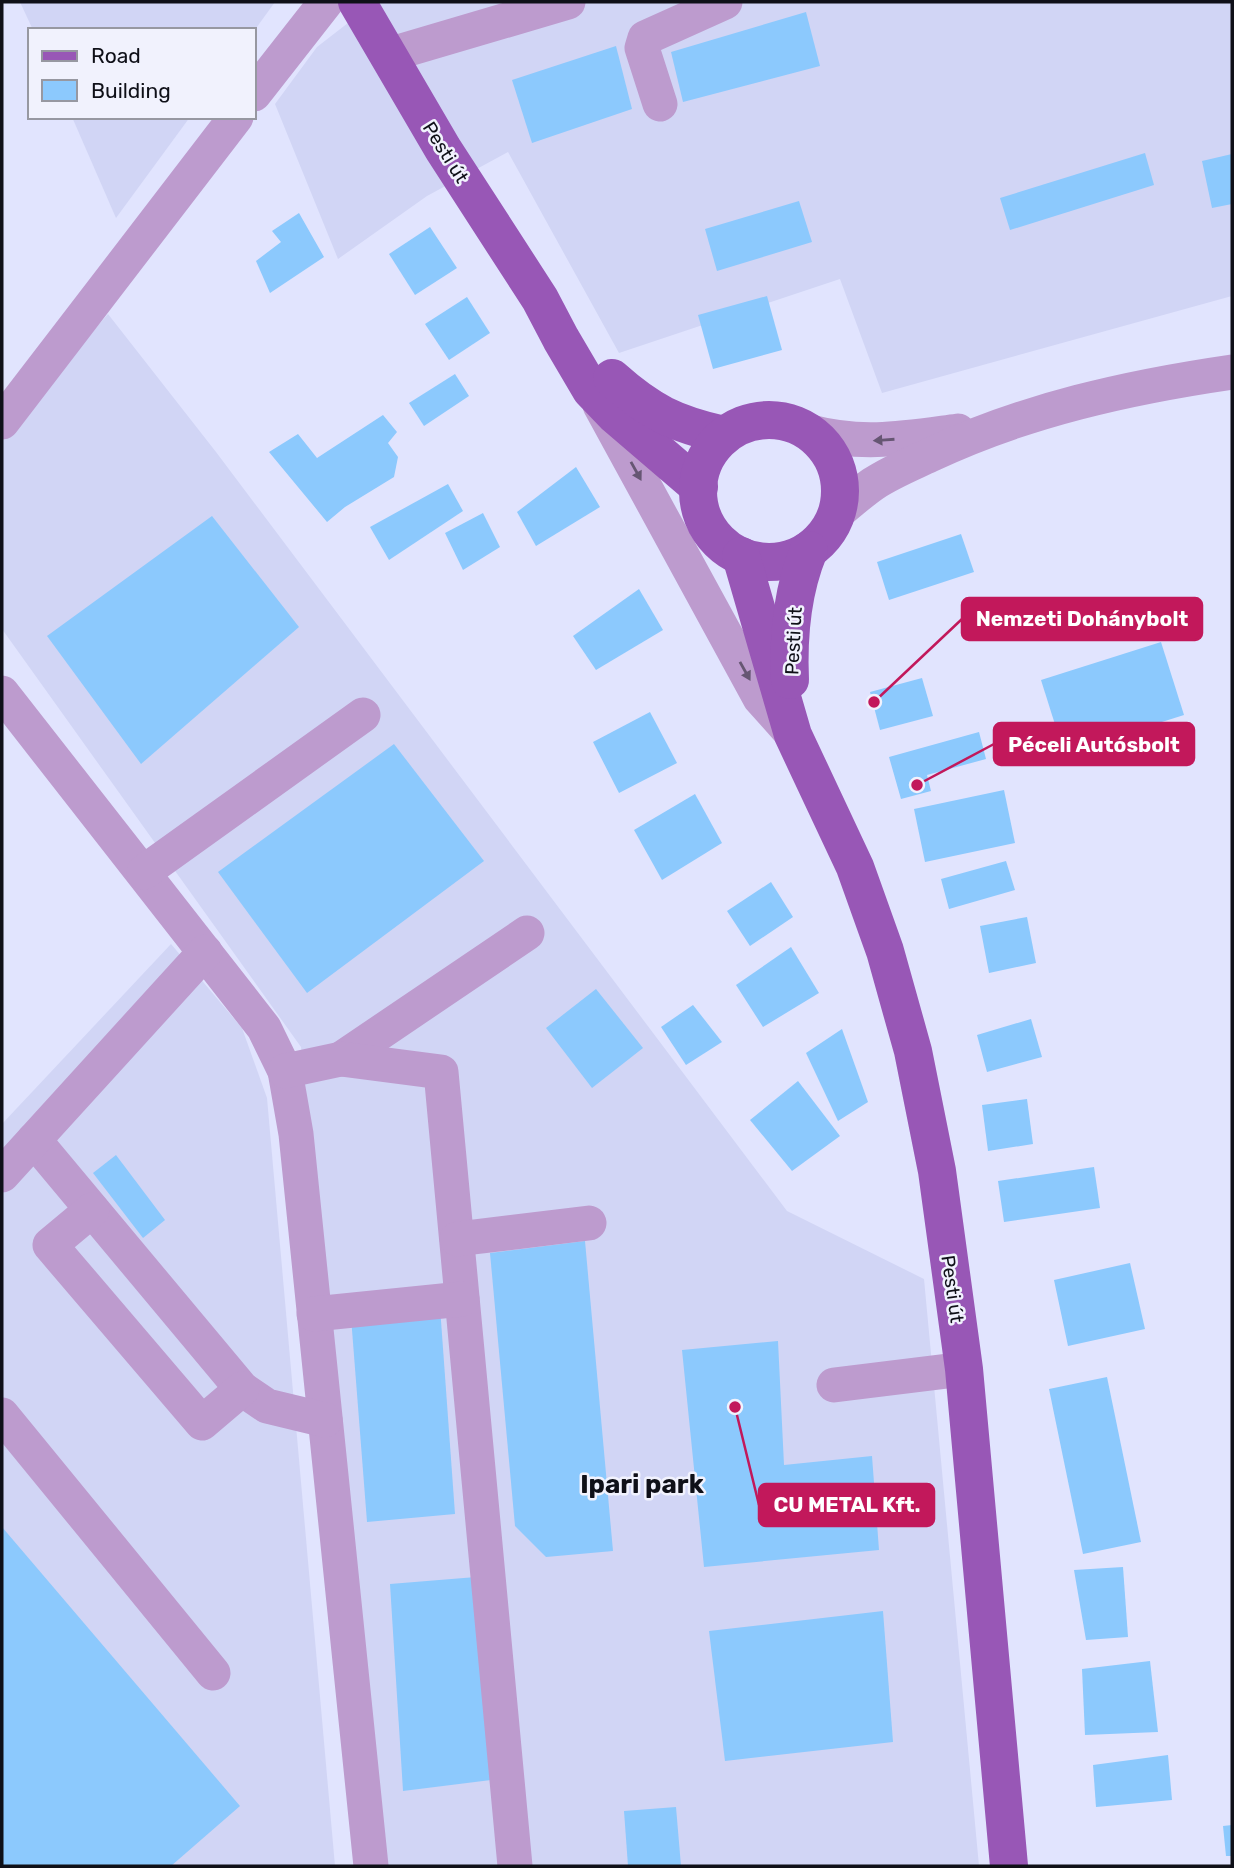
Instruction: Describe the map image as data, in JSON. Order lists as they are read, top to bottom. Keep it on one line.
{"streets":{"main road":["Pesti út"]},"districts":["Ipari park"],"places":["Nemzeti Dohánybolt","Péceli Autósbolt","CU METAL Kft."],"legend":["Road","Building"]}
